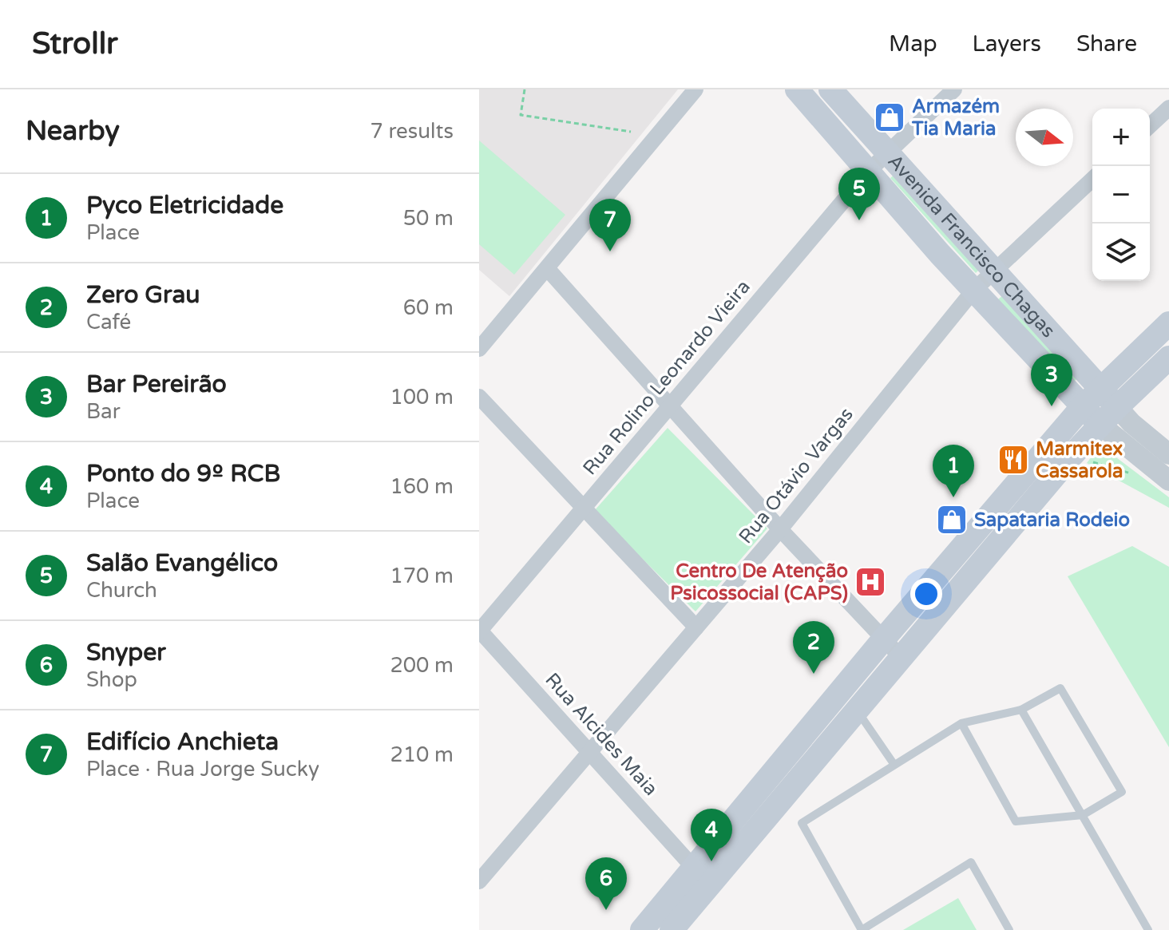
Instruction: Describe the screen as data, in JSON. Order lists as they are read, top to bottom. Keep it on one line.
{"streets":{"main road":["Avenida Francisco Chagas"],"street":["Rua Rolino Leonardo Vieira","Rua Otávio Vargas","Rua Alcides Maia"]},"crossings":[["Avenida Francisco Chagas","Rua Rolino Leonardo Vieira"],["Avenida Francisco Chagas","Rua Otávio Vargas"],["Rua Rolino Leonardo Vieira","Rua Alcides Maia"],["Rua Otávio Vargas","Rua Alcides Maia"]],"places":{"shop":["Armazém Tia Maria","Sapataria Rodeio"],"restaurant":["Marmitex Cassarola"],"hospital":["Centro De Atenção Psicossocial (CAPS)"]},"north":"right","page":{"header":"Strollr","nav":["Map","Layers","Share"],"heading":["Nearby","7 results"],"map_buttons":["+","−"],"pins":["5","7","3","1","2","4","6"],"list":[{"mark":"1","name":"Pyco Eletricidade","note":"Place","value":"50 m"},{"mark":"2","name":"Zero Grau","note":"Café","value":"60 m"},{"mark":"3","name":"Bar Pereirão","note":"Bar","value":"100 m"},{"mark":"4","name":"Ponto do 9º RCB","note":"Place","value":"160 m"},{"mark":"5","name":"Salão Evangélico","note":"Church","value":"170 m"},{"mark":"6","name":"Snyper","note":"Shop","value":"200 m"},{"mark":"7","name":"Edifício Anchieta","note":"Place · Rua Jorge Sucky","value":"210 m"}]}}
